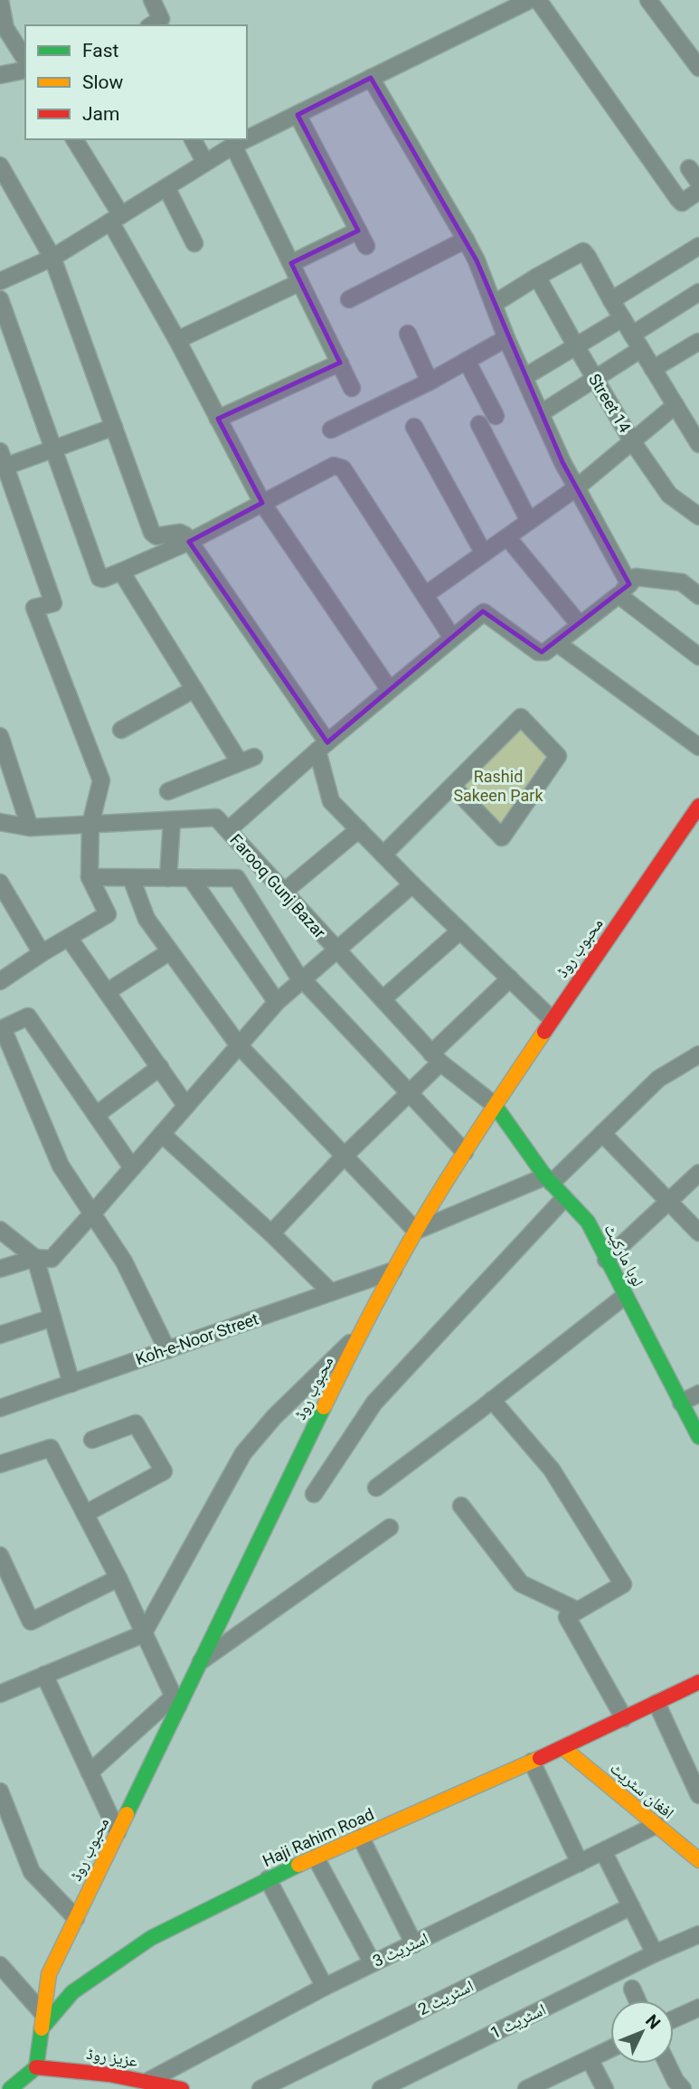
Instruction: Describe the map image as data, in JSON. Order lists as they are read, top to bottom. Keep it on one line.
{"streets":{"main road":["محبوب روڈ","لوہا مارکیٹ","افغان سٹریٹ","Haji Rahim Road","عزیز روڈ"],"street":["Street 14","Farooq Gunj Bazar","Koh-e-Noor Street","اسٹریٹ 3","اسٹریٹ 2","اسٹریٹ 1"]},"crossings":[["Farooq Gunj Bazar","محبوب روڈ"],["Farooq Gunj Bazar","لوہا مارکیٹ"],["محبوب روڈ","لوہا مارکیٹ"],["محبوب روڈ","Koh-e-Noor Street"],["محبوب روڈ","Haji Rahim Road"],["افغان سٹریٹ","Haji Rahim Road"],["افغان سٹریٹ","اسٹریٹ 3"],["اسٹریٹ 3","عزیز روڈ"]],"parks":["Rashid Sakeen Park"],"legend":["Fast","Slow","Jam"],"north":"top right"}
